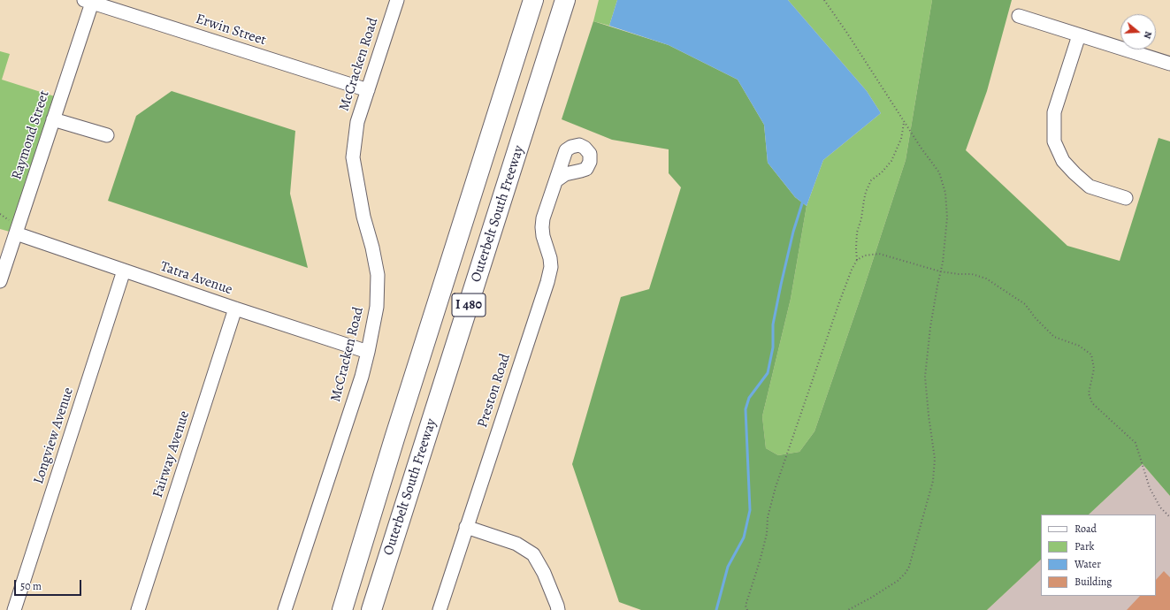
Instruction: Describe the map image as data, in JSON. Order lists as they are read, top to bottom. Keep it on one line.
{"streets":{"highway":["Outerbelt South Freeway","I 480"],"street":["Erwin Street","McCracken Road","Raymond Street","Tatra Avenue","Preston Road","Longview Avenue","Fairway Avenue"]},"crossings":[["Erwin Street","McCracken Road"],["Erwin Street","Raymond Street"],["McCracken Road","Tatra Avenue"],["Raymond Street","Tatra Avenue"],["Tatra Avenue","Longview Avenue"],["Tatra Avenue","Fairway Avenue"]],"legend":["Road","Park","Water","Building"],"scale_bar":"50 m","north":"right"}
